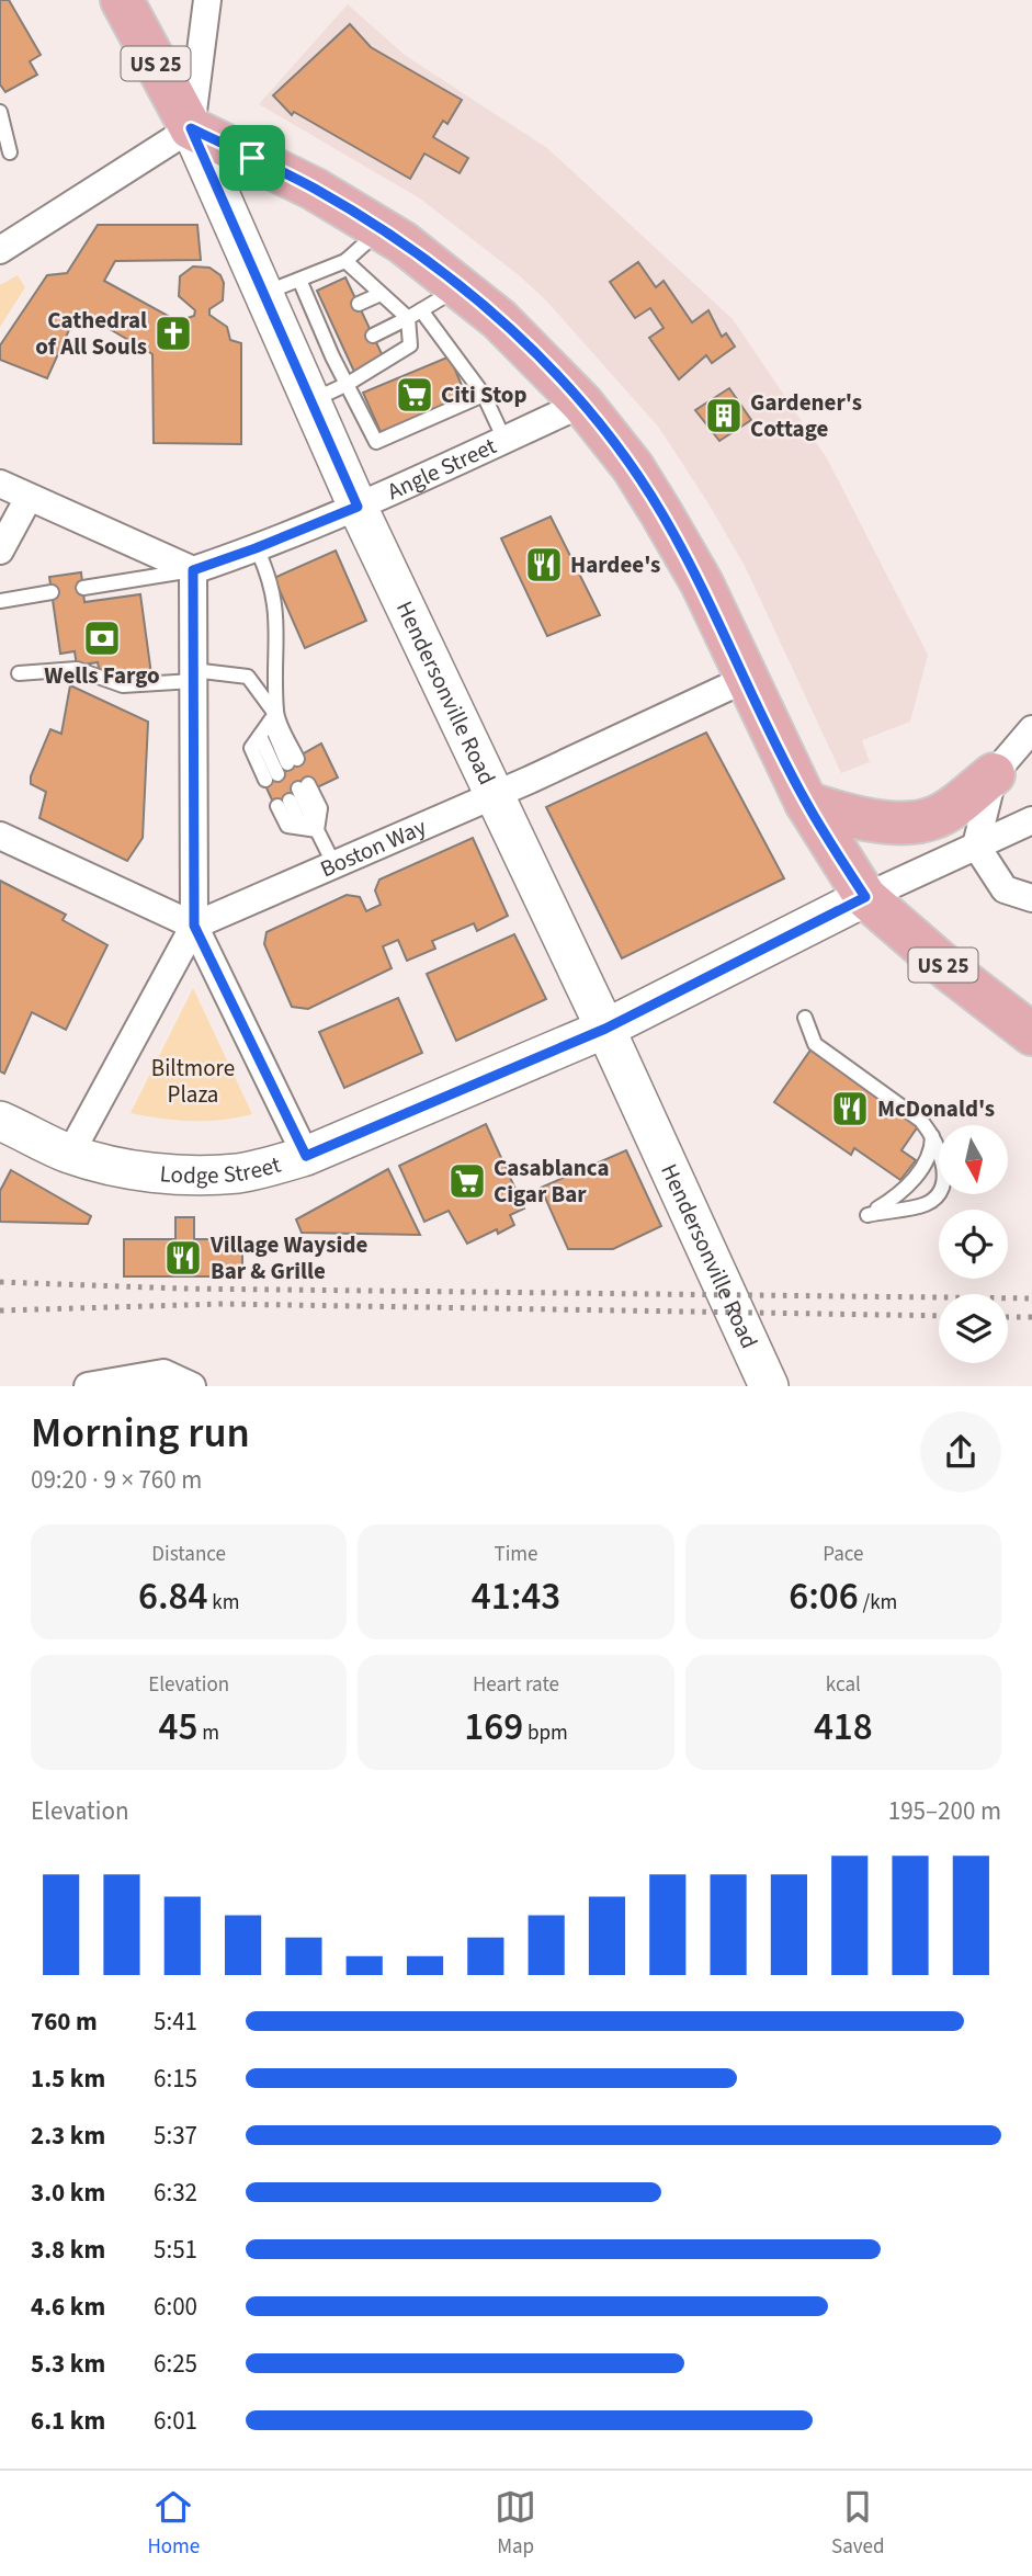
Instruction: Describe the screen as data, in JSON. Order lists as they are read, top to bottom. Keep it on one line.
{"streets":{"main road":["US 25","Hendersonville Road","Lodge Street"],"street":["Angle Street","Boston Way"]},"crossings":[["US 25","Angle Street"],["US 25","Hendersonville Road"],["US 25","Boston Way"],["US 25","Lodge Street"],["Angle Street","Hendersonville Road"],["Hendersonville Road","Boston Way"],["Hendersonville Road","Lodge Street"]],"parks":["Biltmore Plaza"],"places":{"church":["Cathedral of All Souls"],"supermarket":["Citi Stop","Casablanca Cigar Bar"],"building":["Gardener's Cottage"],"restaurant":["Hardee's","McDonald's","Village Wayside Bar & Grille"],"bank":["Wells Fargo"]},"north":"bottom","page":{"heading":["Morning run","09:20 · 9 × 760 m"],"stats":[["Distance","6.84 km"],["Time","41:43"],["Pace","6:06 /km"],["Elevation","45 m"],["Heart rate","169 bpm"],["kcal","418"]],"chart":["Elevation","195–200 m"],"list":[{"name":"760 m","note":"5:41"},{"name":"1.5 km","note":"6:15"},{"name":"2.3 km","note":"5:37"},{"name":"3.0 km","note":"6:32"},{"name":"3.8 km","note":"5:51"},{"name":"4.6 km","note":"6:00"},{"name":"5.3 km","note":"6:25"},{"name":"6.1 km","note":"6:01"}],"tabs":["Home","Map","Saved"]}}
